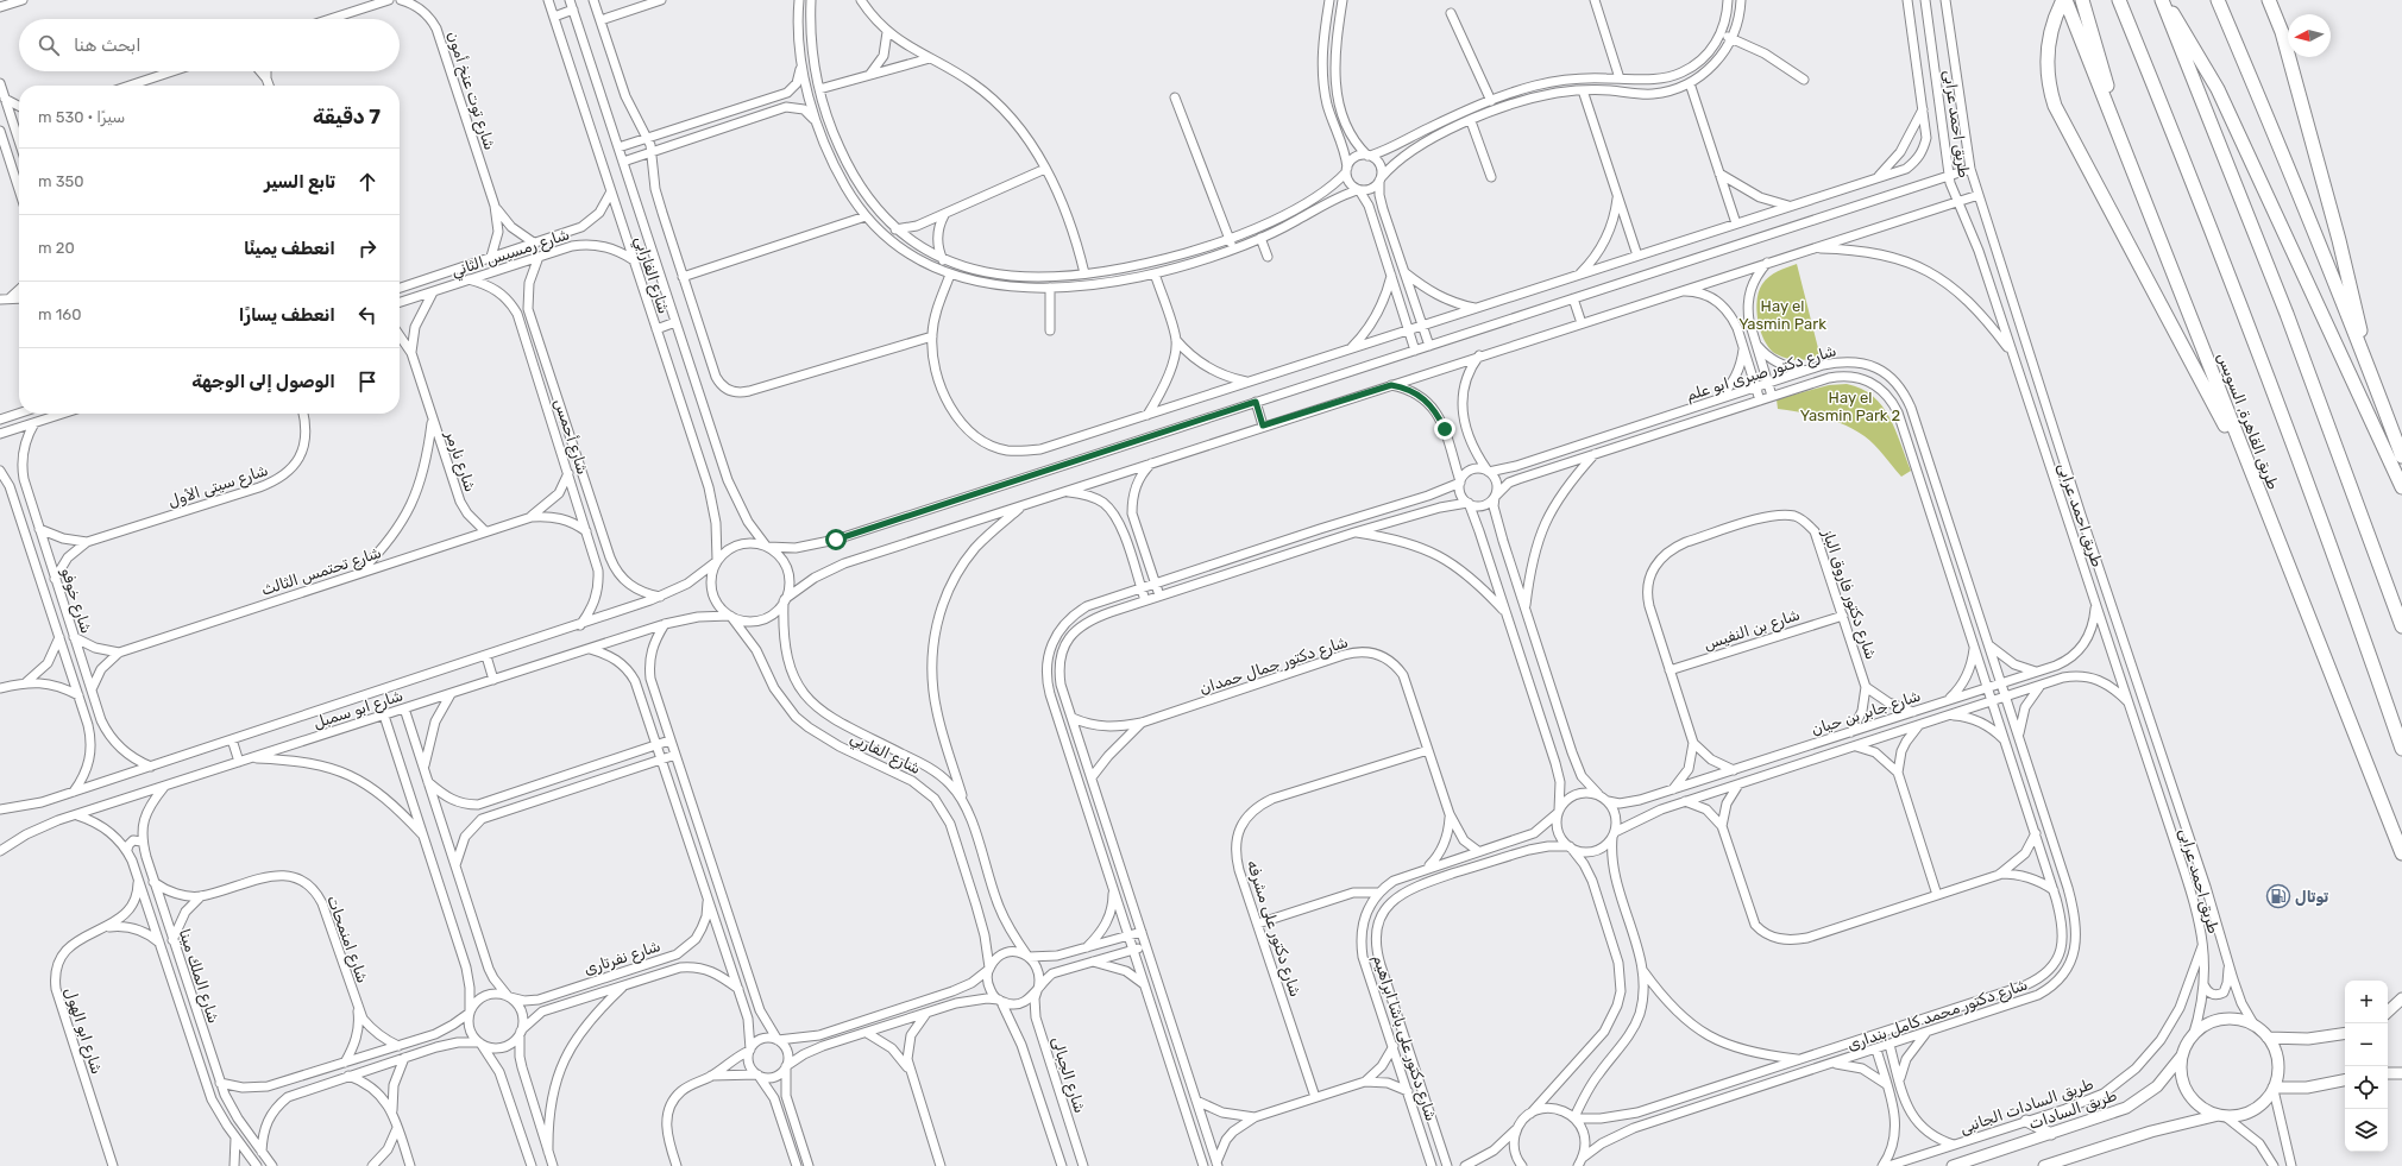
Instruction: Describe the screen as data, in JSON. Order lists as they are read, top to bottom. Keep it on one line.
{"streets":{"highway":["طريق القاهرة, السويس"],"main road":["طريق السادات"],"street":["شارع توت عنخ أمون","طريق احمد عرابى","شارع رمسيس الثاني","شارع الفارابي","شارع دكتور صبرى ابو علم","شارع أحمس","شارع نارمر","شارع سيتى الأول","شارع تحتمس الثالث","شارع دكتور فاروق الباز","شارع خوفو","شارع بن النفيس","شارع دكتور جمال حمدان","شارع ابو سمبل","شارع جابر بن حيان","شارع الفاربي","شارع دكتور على مشرفه","شارع امنمحات","شارع نفرتارى","شارع الملك مينا","شارع دكتور محمد كامل بندارى","شارع ابو الهول","شارع دكتور على باشا ابراهيم","شارع الجبالى","طريق السادات الجانبى"]},"crossings":[["شارع توت عنخ أمون","شارع رمسيس الثاني"],["طريق احمد عرابى","شارع جابر بن حيان"],["طريق احمد عرابى","طريق السادات الجانبى"],["طريق احمد عرابى","طريق السادات"],["شارع رمسيس الثاني","شارع الفارابي"],["شارع رمسيس الثاني","شارع أحمس"],["شارع رمسيس الثاني","شارع نارمر"],["شارع الفارابي","شارع ابو سمبل"],["شارع الفارابي","شارع الفاربي"],["شارع دكتور صبرى ابو علم","شارع جابر بن حيان"],["شارع دكتور صبرى ابو علم","شارع دكتور محمد كامل بندارى"],["شارع أحمس","شارع تحتمس الثالث"],["شارع أحمس","شارع ابو سمبل"],["شارع نارمر","شارع تحتمس الثالث"],["شارع سيتى الأول","شارع خوفو"],["شارع تحتمس الثالث","شارع خوفو"],["شارع دكتور فاروق الباز","شارع بن النفيس"],["شارع دكتور فاروق الباز","شارع جابر بن حيان"],["شارع خوفو","شارع ابو سمبل"],["شارع دكتور جمال حمدان","شارع دكتور على مشرفه"],["شارع دكتور جمال حمدان","شارع دكتور على باشا ابراهيم"],["شارع ابو سمبل","شارع الفاربي"],["شارع ابو سمبل","شارع الملك مينا"],["شارع جابر بن حيان","شارع دكتور محمد كامل بندارى"],["شارع جابر بن حيان","شارع دكتور على باشا ابراهيم"],["شارع الفاربي","شارع الجبالى"],["شارع امنمحات","شارع الملك مينا"],["شارع الملك مينا","شارع ابو الهول"]],"parks":["Hay el Yasmin Park","Hay el Yasmin Park 2"],"places":{"fuel station":["توتال"]},"north":"left","page":{"search":"ابحث هنا","heading":["7 دقيقة","سيرًا · 530 m"],"list":[["تابع السير","350 m"],["انعطف يمينًا","20 m"],["انعطف يسارًا","160 m"],"الوصول إلى الوجهة"],"map_buttons":["+","−"]}}
